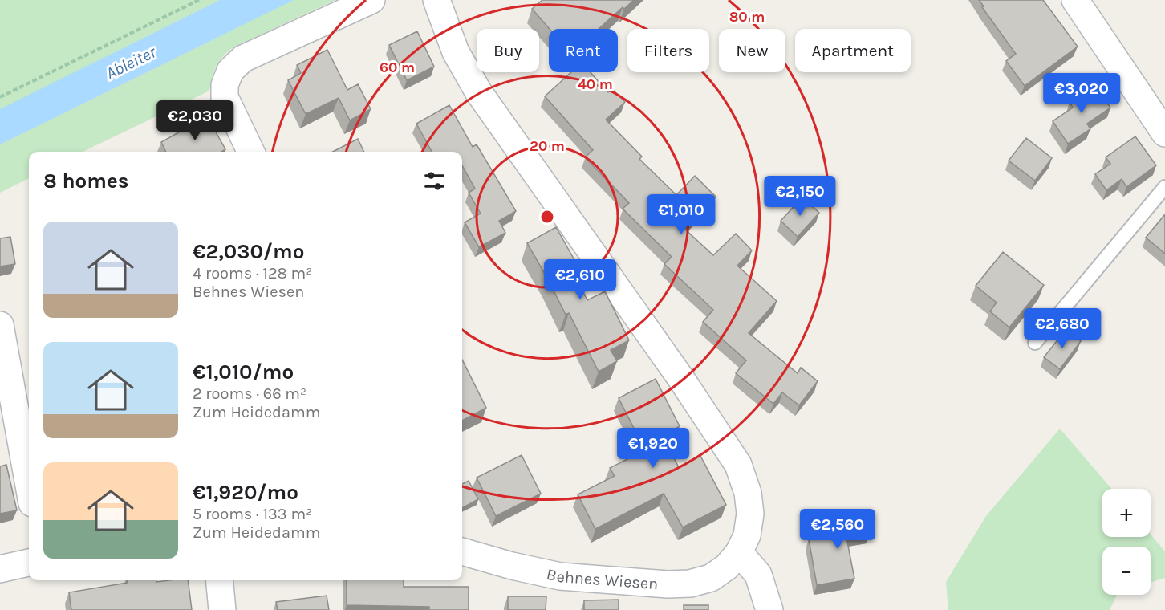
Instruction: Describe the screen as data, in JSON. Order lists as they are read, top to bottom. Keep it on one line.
{"streets":{"street":["Behnes Wiesen"]},"water":["Ableiter"],"page":{"chip":["Buy","Rent","Filters","New","Apartment"],"price":["€3,020","€2,030","€2,150","€1,010","€2,610","€2,680","€1,920","€2,560"],"heading":"8 homes","list":[{"name":"€2,030/mo","note":"4 rooms · 128 m² · Behnes Wiesen"},{"name":"€1,010/mo","note":"2 rooms · 66 m² · Zum Heidedamm"},{"name":"€1,920/mo","note":"5 rooms · 133 m² · Zum Heidedamm"}],"map_buttons":["+","−"]},"rings":["80 m","60 m","40 m","20 m"]}
